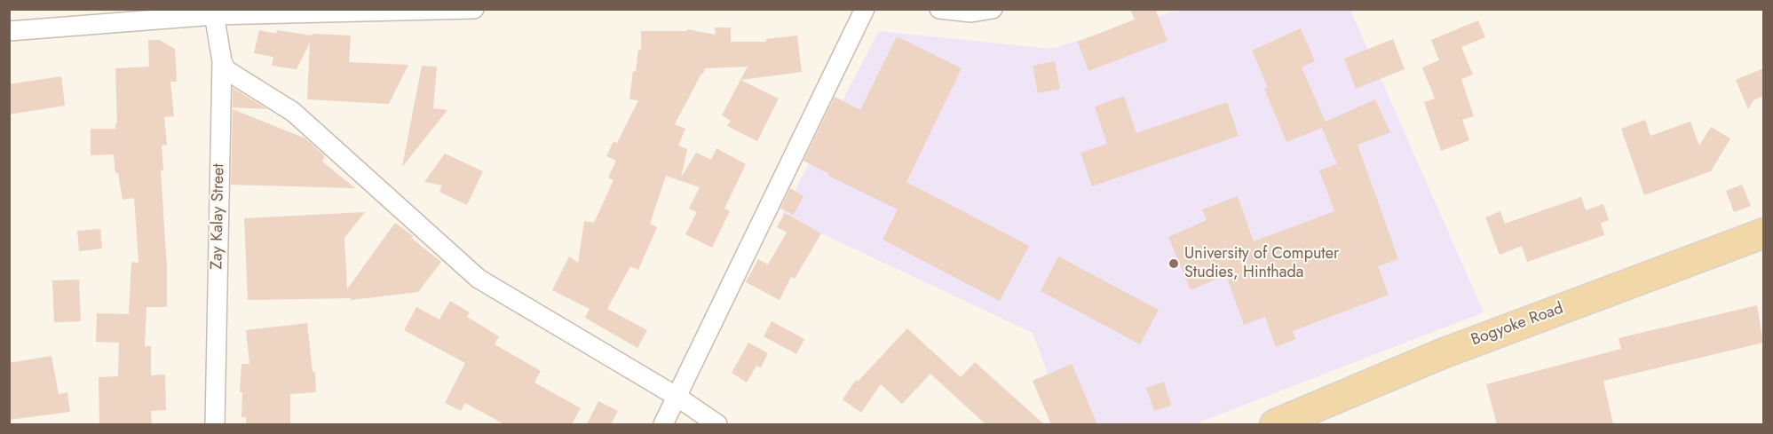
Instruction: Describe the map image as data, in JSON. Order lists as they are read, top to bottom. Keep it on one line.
{"streets":{"main road":["Bogyoke Road"],"street":["Zay Kalay Street"]},"places":["University of Computer Studies, Hinthada"]}
